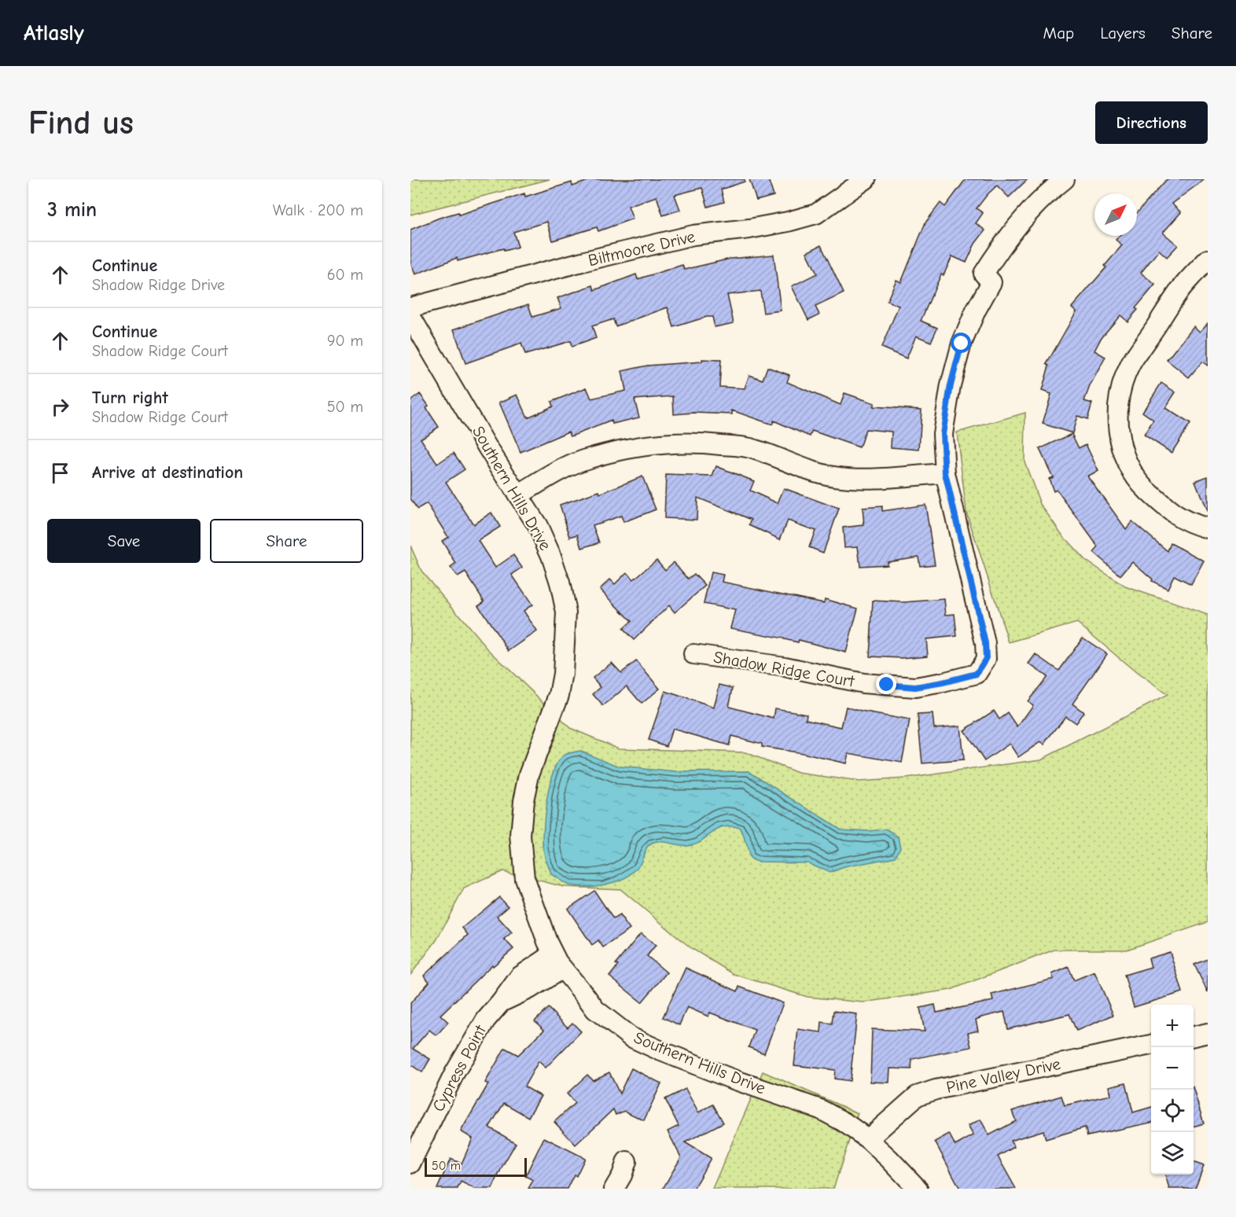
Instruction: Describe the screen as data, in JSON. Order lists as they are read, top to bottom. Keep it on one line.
{"streets":{"street":["Biltmoore Drive","Southern Hills Drive","Shadow Ridge Court","Cypress Point","Pine Valley Drive"]},"crossings":[["Southern Hills Drive","Cypress Point"],["Southern Hills Drive","Pine Valley Drive"]],"scale_bar":"50 m","north":"top right","page":{"header":"Atlasly","nav":["Map","Layers","Share"],"buttons":["Directions",["Save","Share"]],"title":"Find us","heading":["3 min","Walk · 200 m"],"list":[["Continue","Shadow Ridge Drive","60 m"],["Continue","Shadow Ridge Court","90 m"],["Turn right","Shadow Ridge Court","50 m"],"Arrive at destination"],"map_buttons":["+","−"],"scale":"50 m"}}
